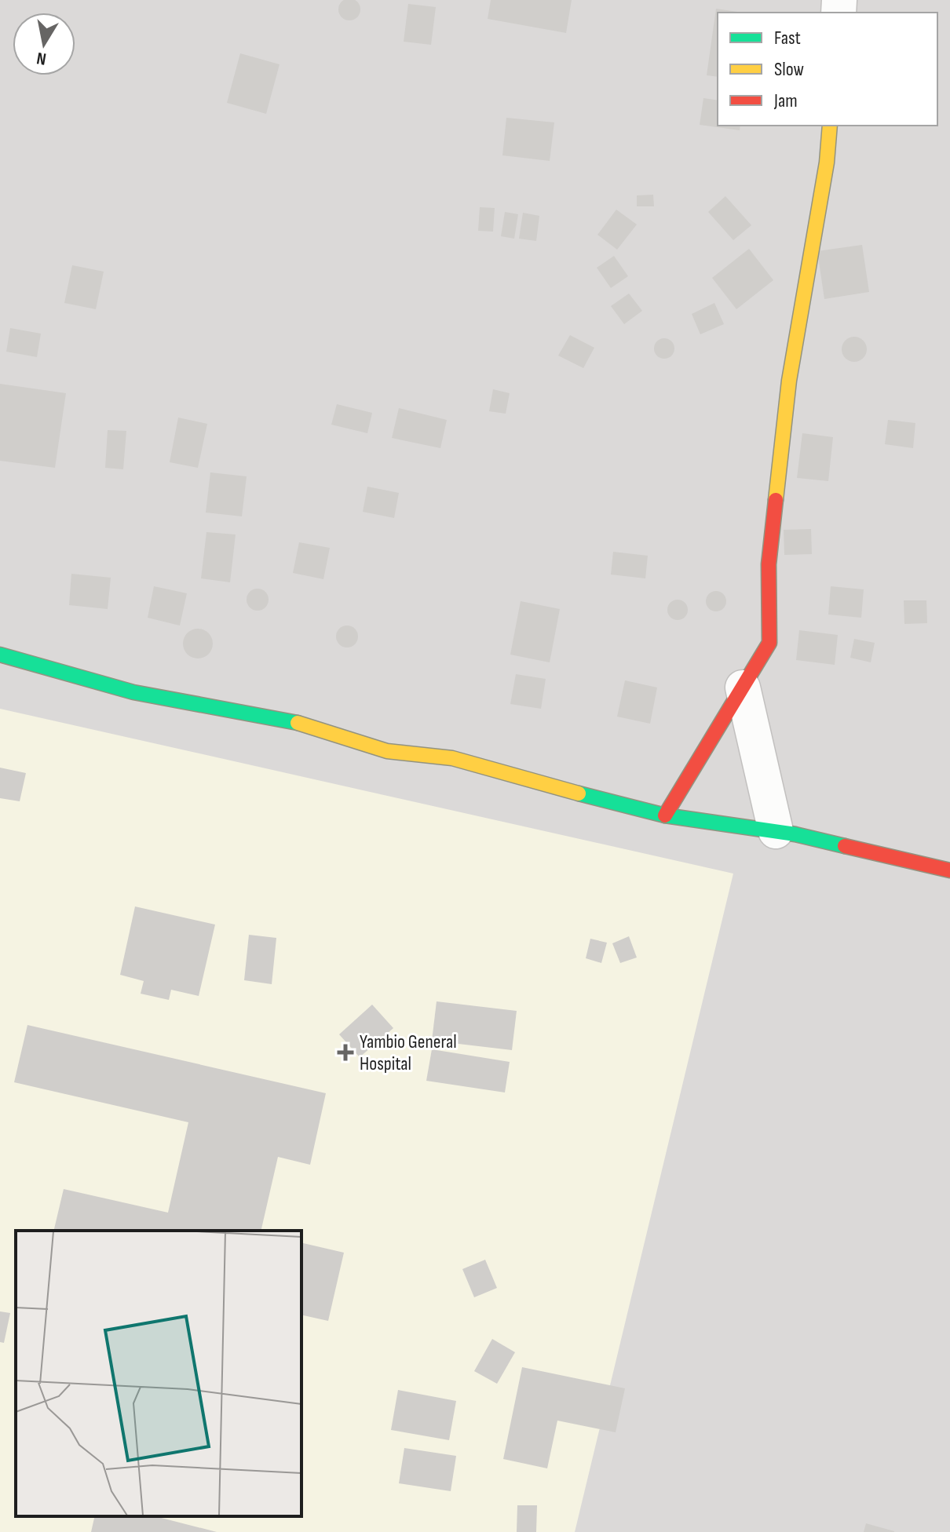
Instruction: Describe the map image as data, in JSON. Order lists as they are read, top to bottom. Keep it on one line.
{"places":{"health":["Yambio General Hospital"]},"legend":["Fast","Slow","Jam"],"north":"bottom"}
